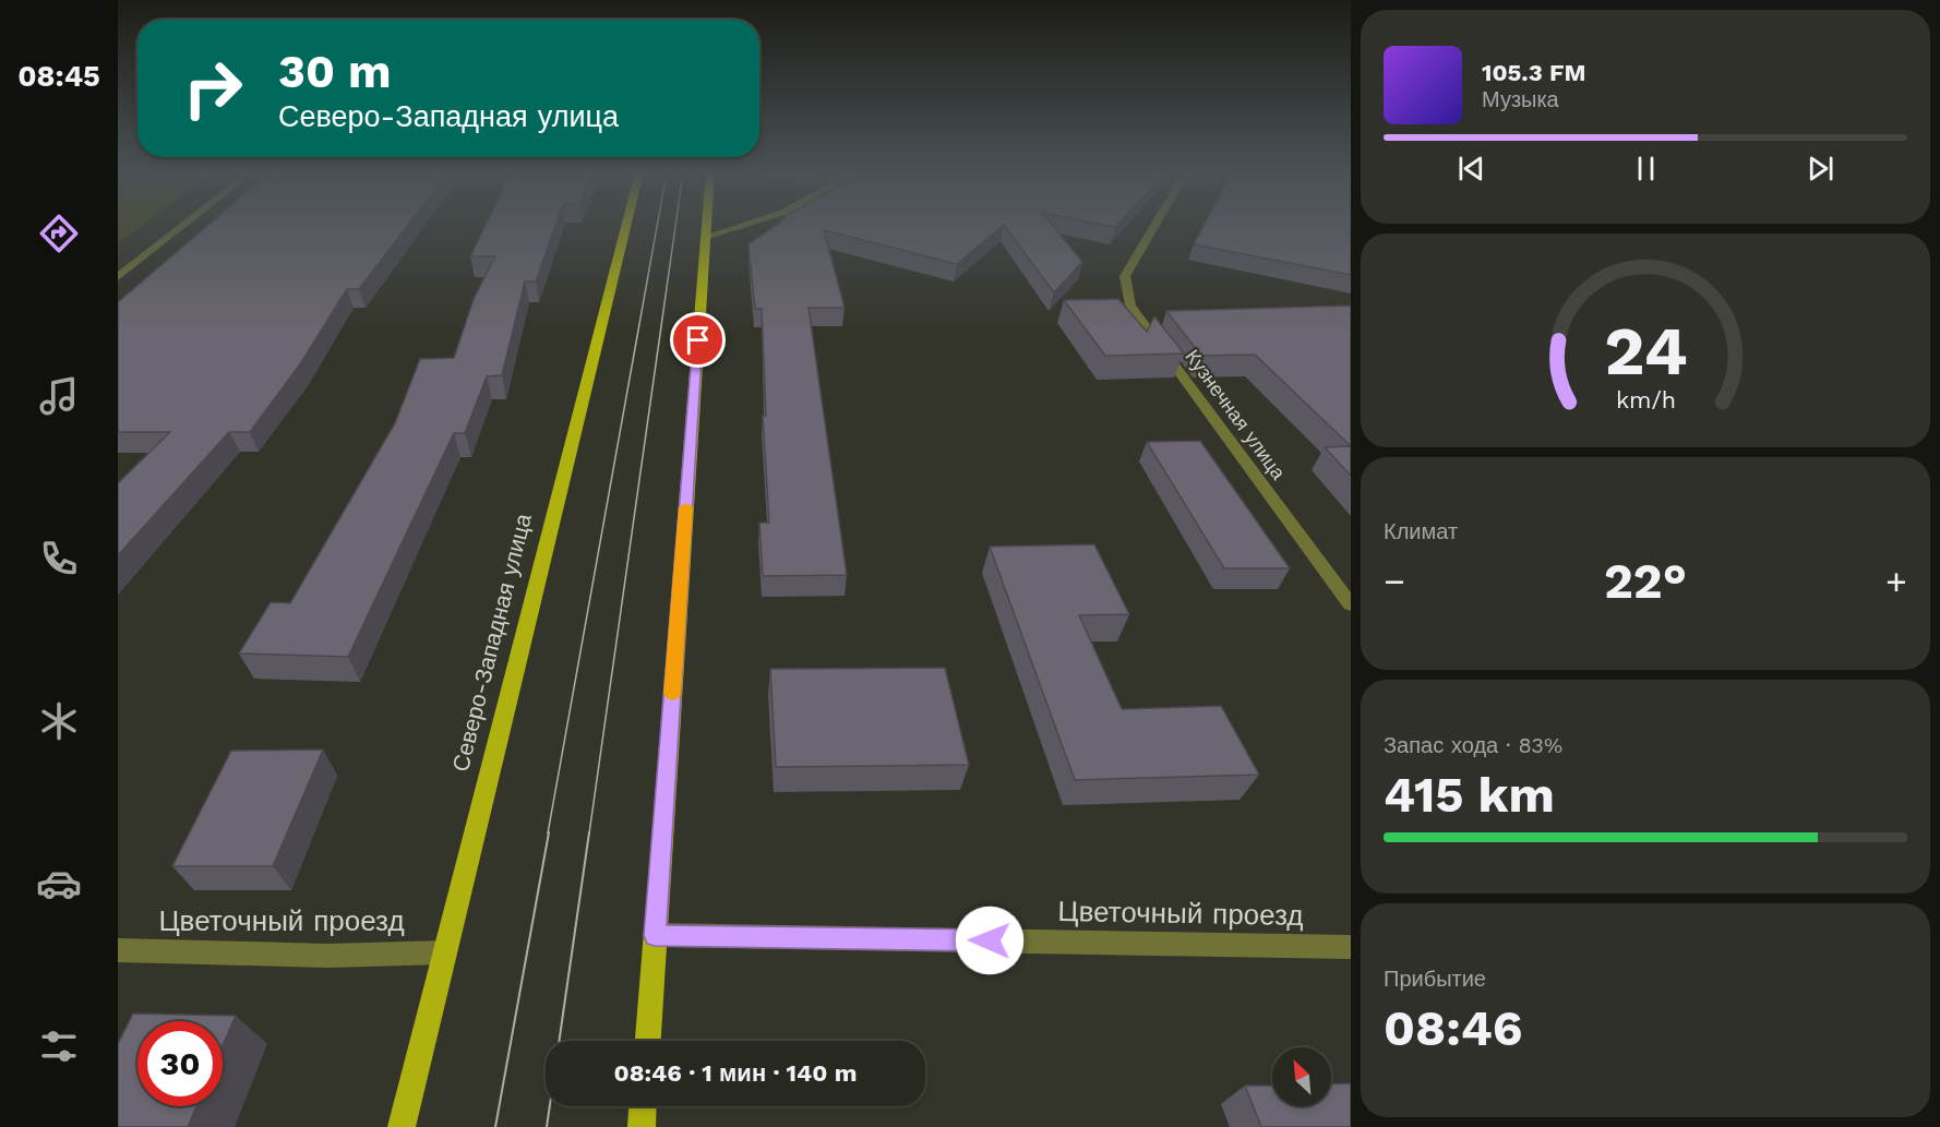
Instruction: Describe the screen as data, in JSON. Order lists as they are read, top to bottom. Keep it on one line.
{"streets":{"main road":["Северо-Западная улица"],"street":["Кузнечная улица","Цветочный проезд"]},"crossings":[["Северо-Западная улица","Цветочный проезд"]],"north":"top left","page":{"tabs":"08:45","turn":["30 m","Северо-Западная улица"],"song":["105.3 FM","Музыка"],"tile":["Климат",["Запас хода · 83%","415 km"],["Прибытие","08:46"]],"heat":["−","22°","+"],"limit":"30","trip":"08:46 · 1 мин · 140 m","gauge":["24","km/h"]}}
